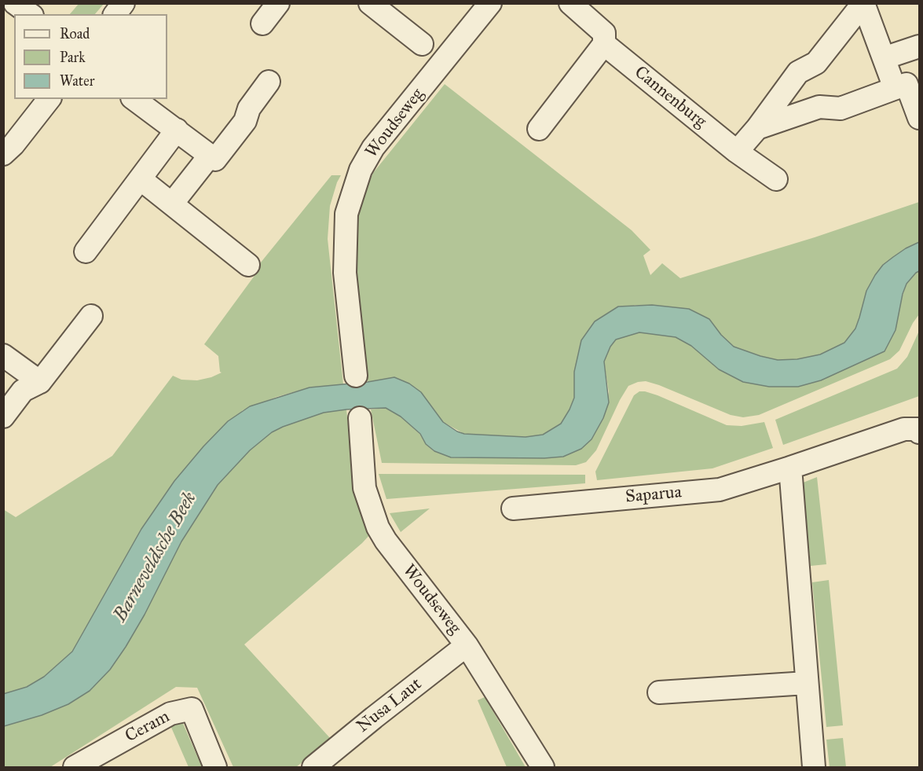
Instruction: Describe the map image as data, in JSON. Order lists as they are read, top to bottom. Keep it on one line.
{"streets":{"street":["Cannenburg","Woudseweg","Saparua","Nusa Laut","Ceram"]},"crossings":[["Woudseweg","Nusa Laut"]],"water":["Barneveldsche Beek"],"legend":["Road","Park","Water"]}
